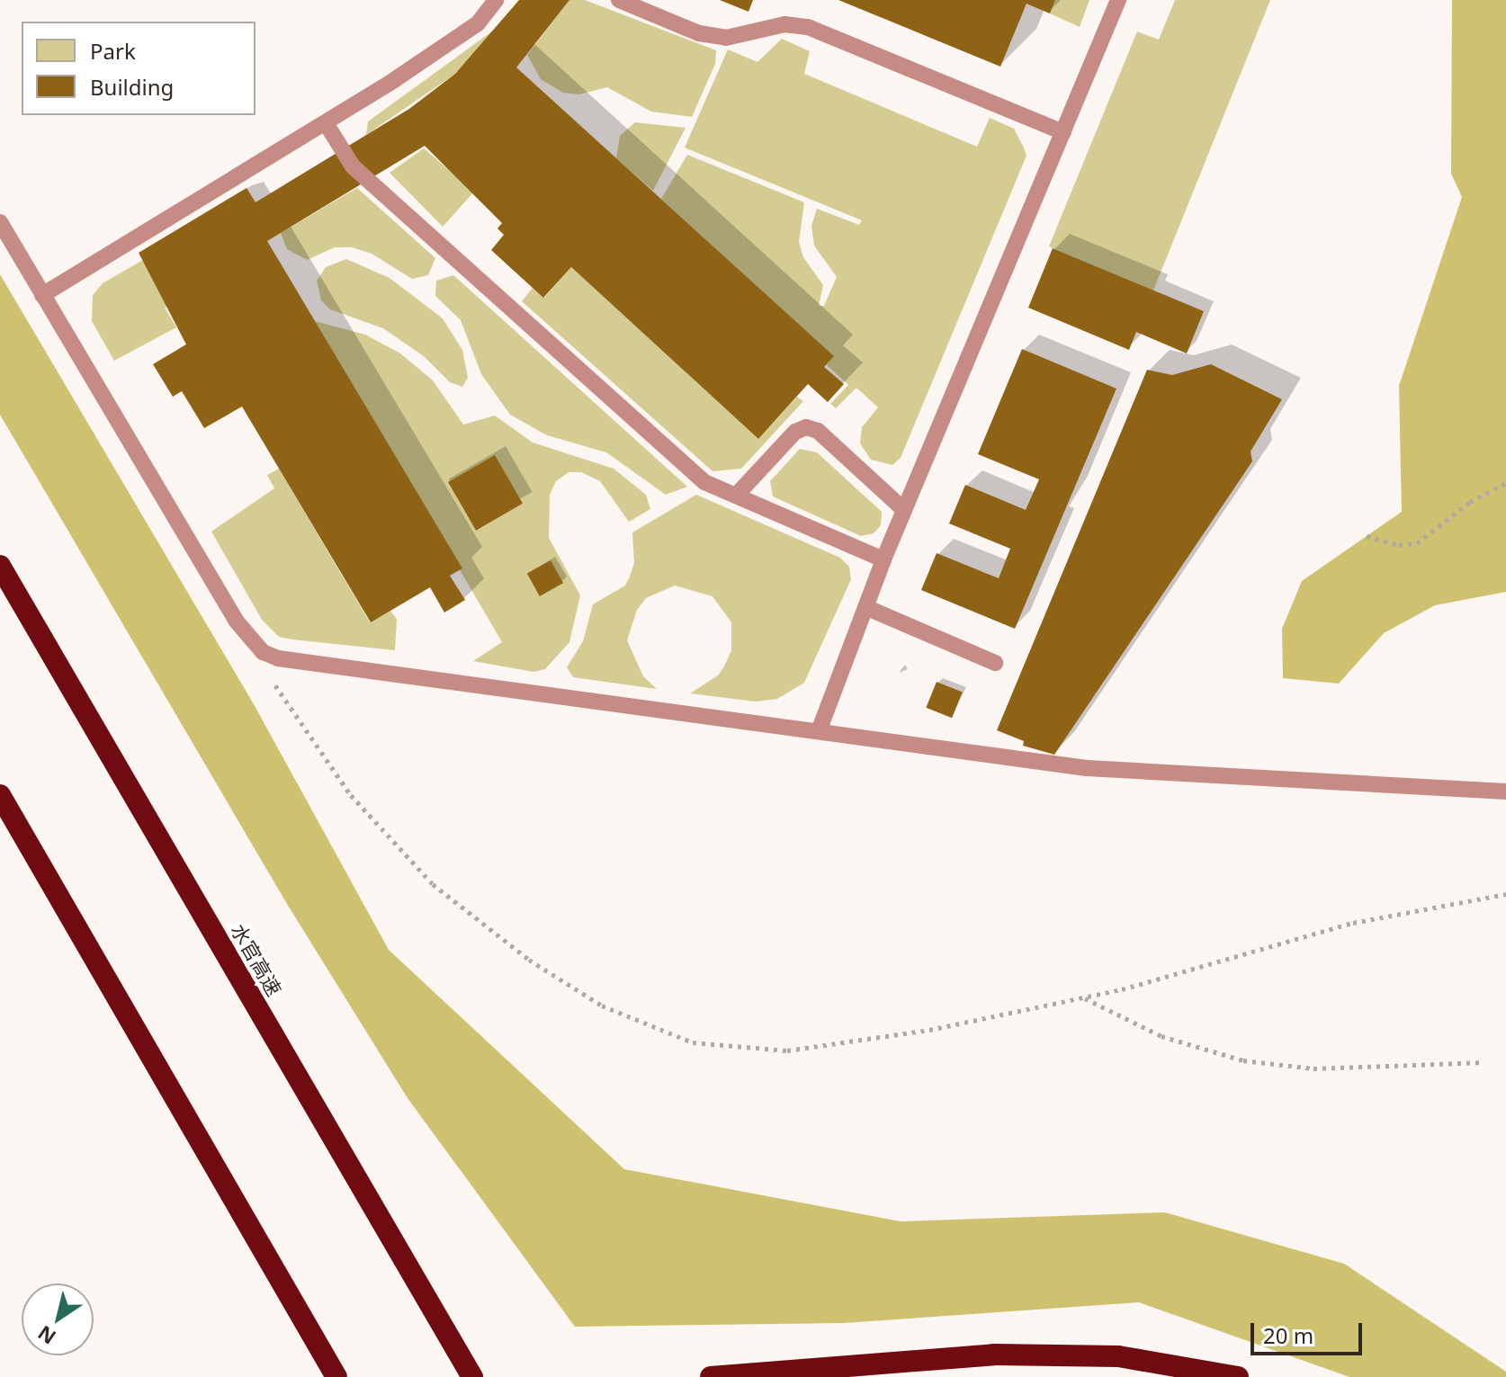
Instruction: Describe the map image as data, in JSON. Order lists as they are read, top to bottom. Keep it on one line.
{"streets":{"highway":["水官高速"]},"legend":["Park","Building"],"scale_bar":"20 m","north":"bottom left"}
